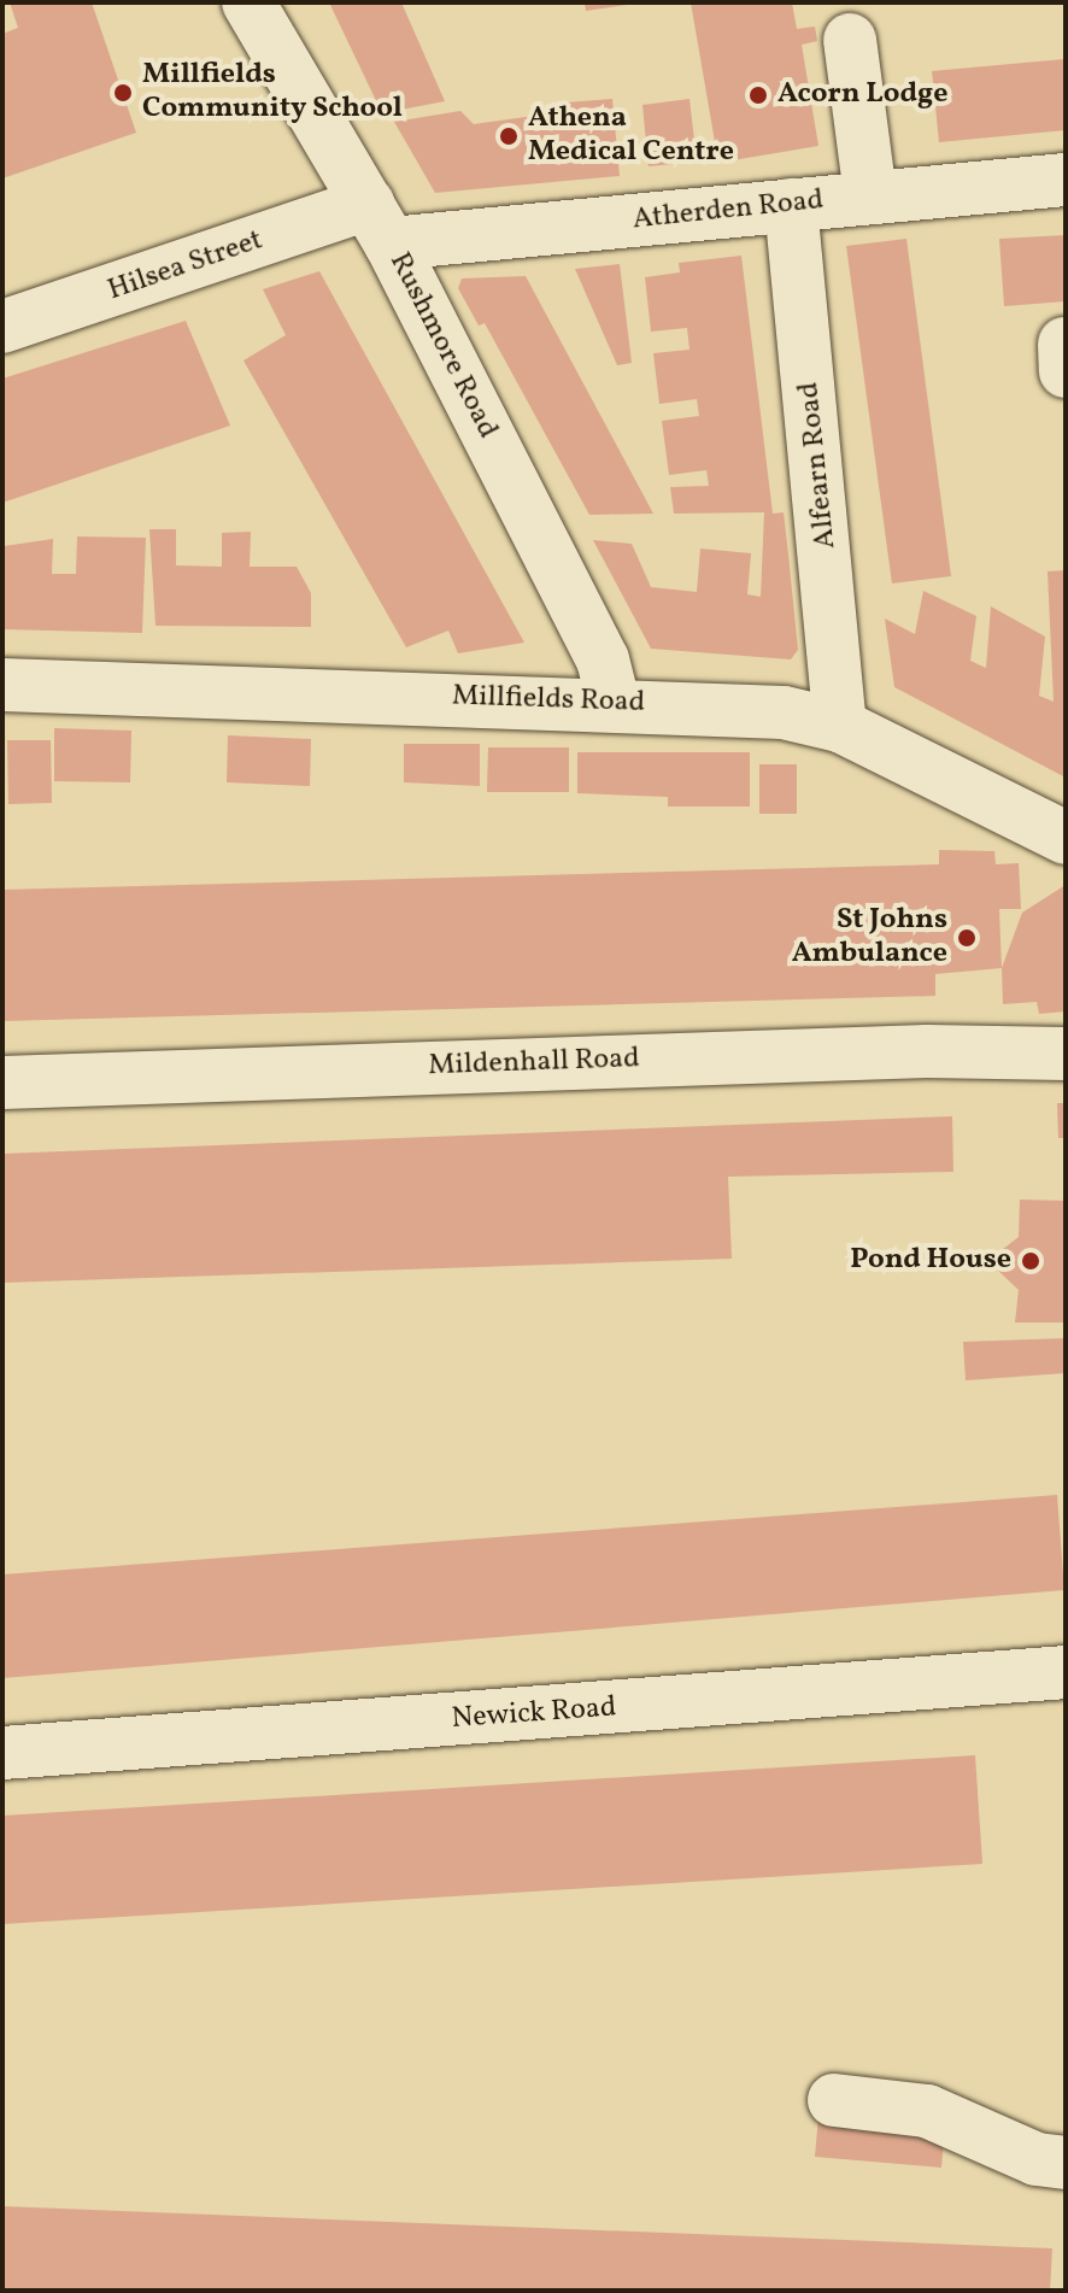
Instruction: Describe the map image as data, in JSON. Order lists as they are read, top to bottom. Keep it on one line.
{"streets":{"street":["Atherden Road","Hilsea Street","Rushmore Road","Alfearn Road","Millfields Road","Mildenhall Road","Newick Road"]},"crossings":[["Atherden Road","Hilsea Street"],["Atherden Road","Rushmore Road"],["Atherden Road","Alfearn Road"],["Hilsea Street","Rushmore Road"],["Rushmore Road","Millfields Road"],["Alfearn Road","Millfields Road"]],"places":["Millfields Community School","Acorn Lodge","Athena Medical Centre","St Johns Ambulance","Pond House"]}
